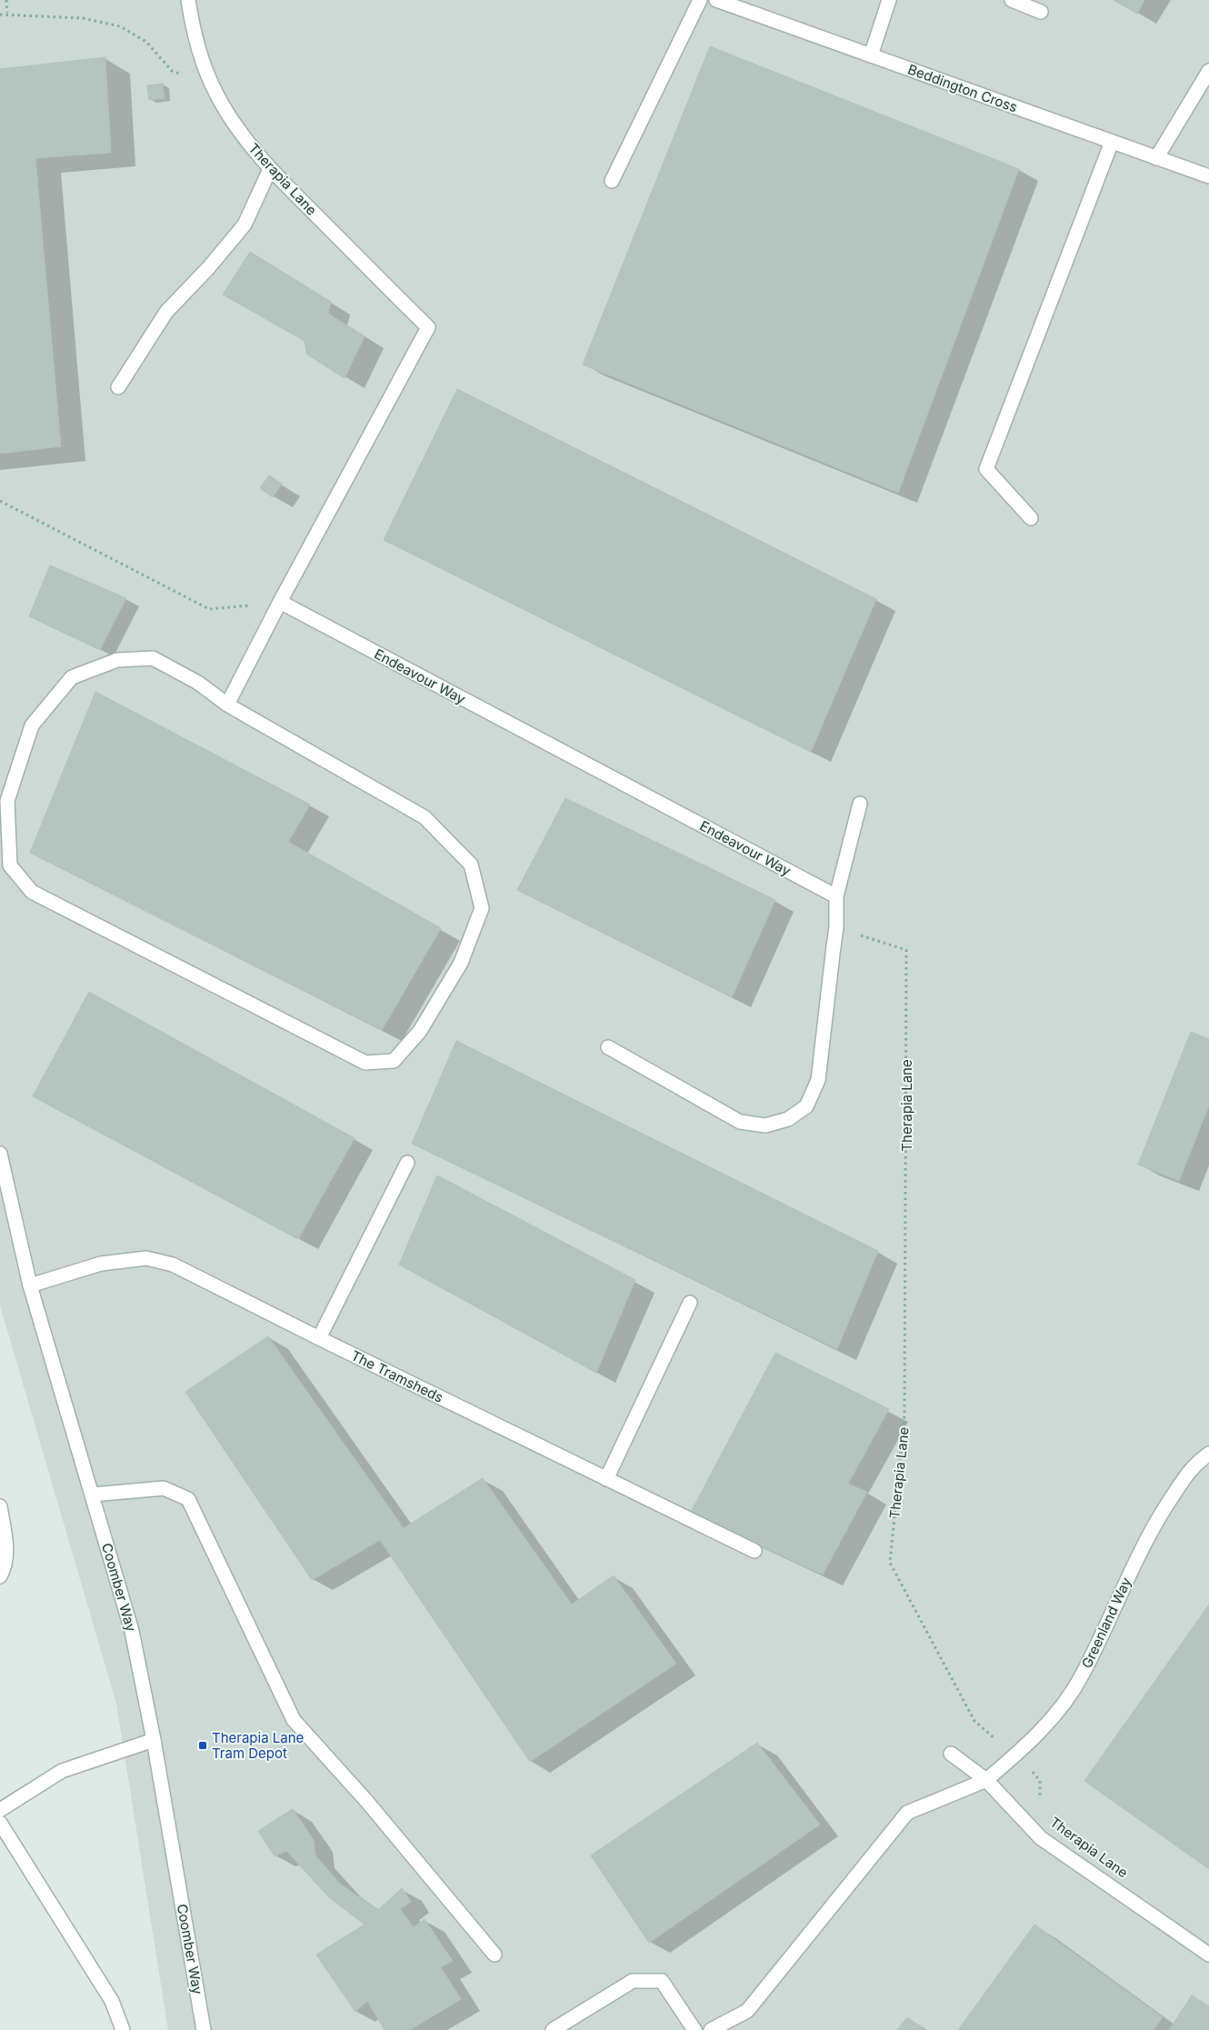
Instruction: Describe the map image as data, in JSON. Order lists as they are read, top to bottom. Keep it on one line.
{"streets":{"street":["Beddington Cross","Therapia Lane","Endeavour Way","The Tramsheds","Coomber Way","Greenland Way"]},"crossings":[["Therapia Lane","Endeavour Way"],["Therapia Lane","Greenland Way"],["The Tramsheds","Coomber Way"]],"places":{"transit":["Therapia Lane Tram Depot"]}}
